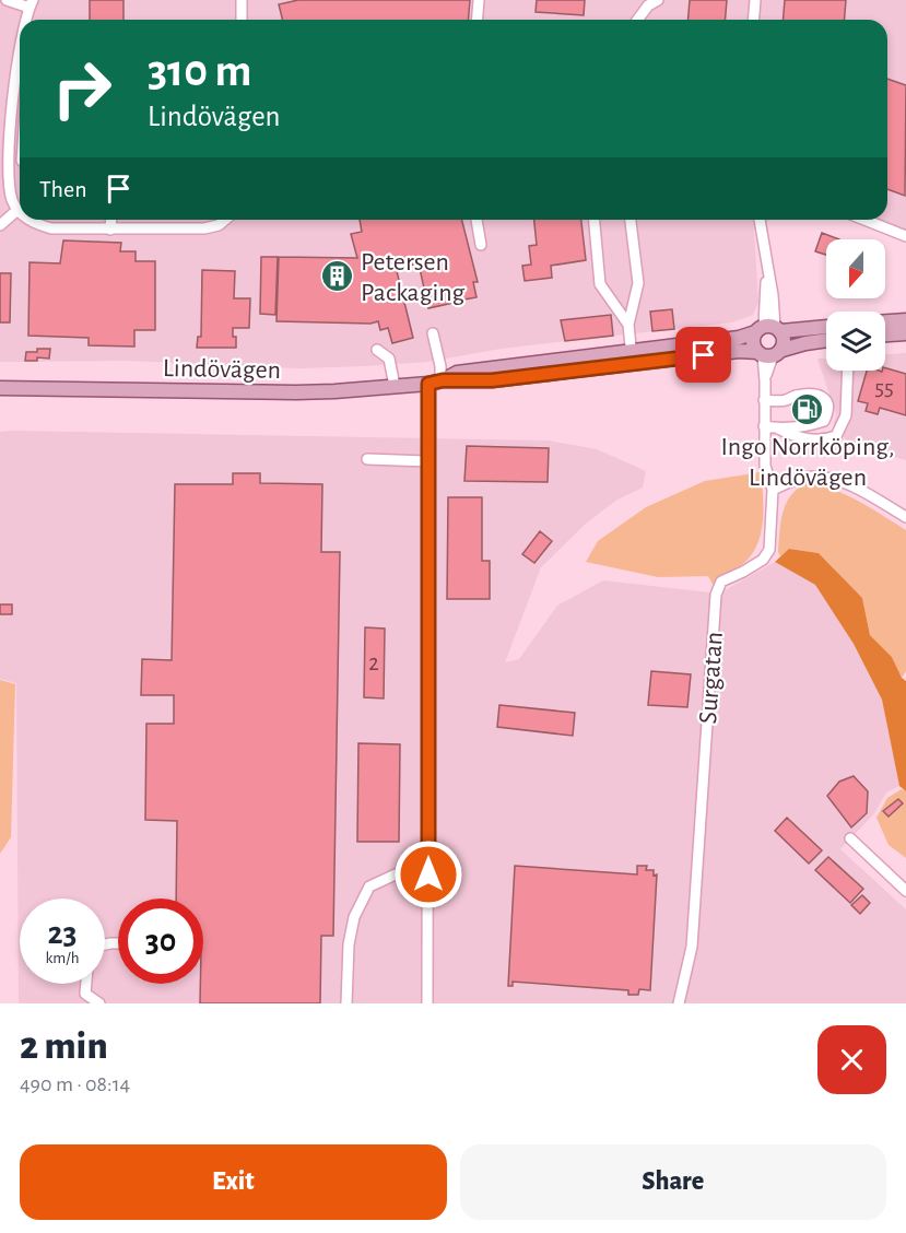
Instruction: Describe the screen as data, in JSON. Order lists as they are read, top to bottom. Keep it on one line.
{"streets":{"main road":["Lindövägen"],"street":["Surgatan"]},"crossings":[["Lindövägen","Surgatan"]],"places":{"building":["Petersen Packaging"],"fuel station":["Ingo Norrköping, Lindövägen"]},"house_numbers":["55","2"],"north":"bottom","page":{"turn":["310 m","Lindövägen"],"then":"Then","speed":"23 km/h","limit":"30","heading":["2 min","490 m · 08:14"],"buttons":["Exit","Share"]}}
